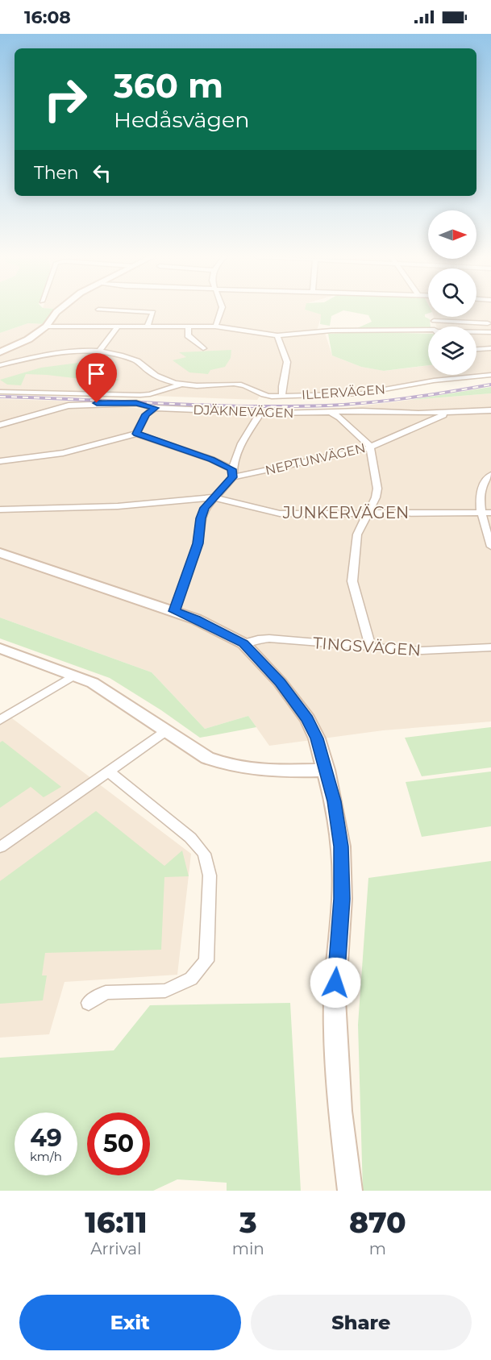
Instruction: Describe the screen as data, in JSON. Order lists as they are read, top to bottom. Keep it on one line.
{"streets":{"street":["ILLERVÄGEN","DJÄKNEVÄGEN","NEPTUNVÄGEN","JUNKERVÄGEN","TINGSVÄGEN"]},"crossings":[["DJÄKNEVÄGEN","NEPTUNVÄGEN"]],"north":"right","page":{"status":"16:08","turn":["360 m","Hedåsvägen"],"then":"Then","speed":"49 km/h","limit":"50","eta":["16:11","Arrival","3","min","870","m"],"buttons":["Exit","Share"]}}
